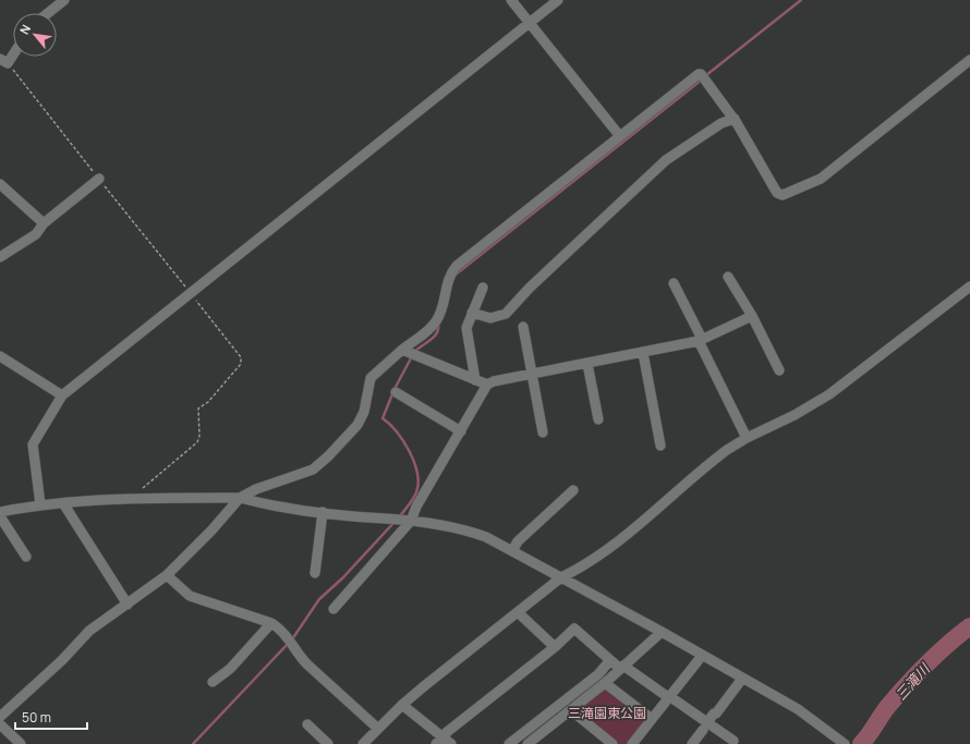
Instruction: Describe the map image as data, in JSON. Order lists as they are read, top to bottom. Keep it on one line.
{"water":["三滝川"],"parks":["三滝園東公園"],"scale_bar":"50 m","north":"top left"}
